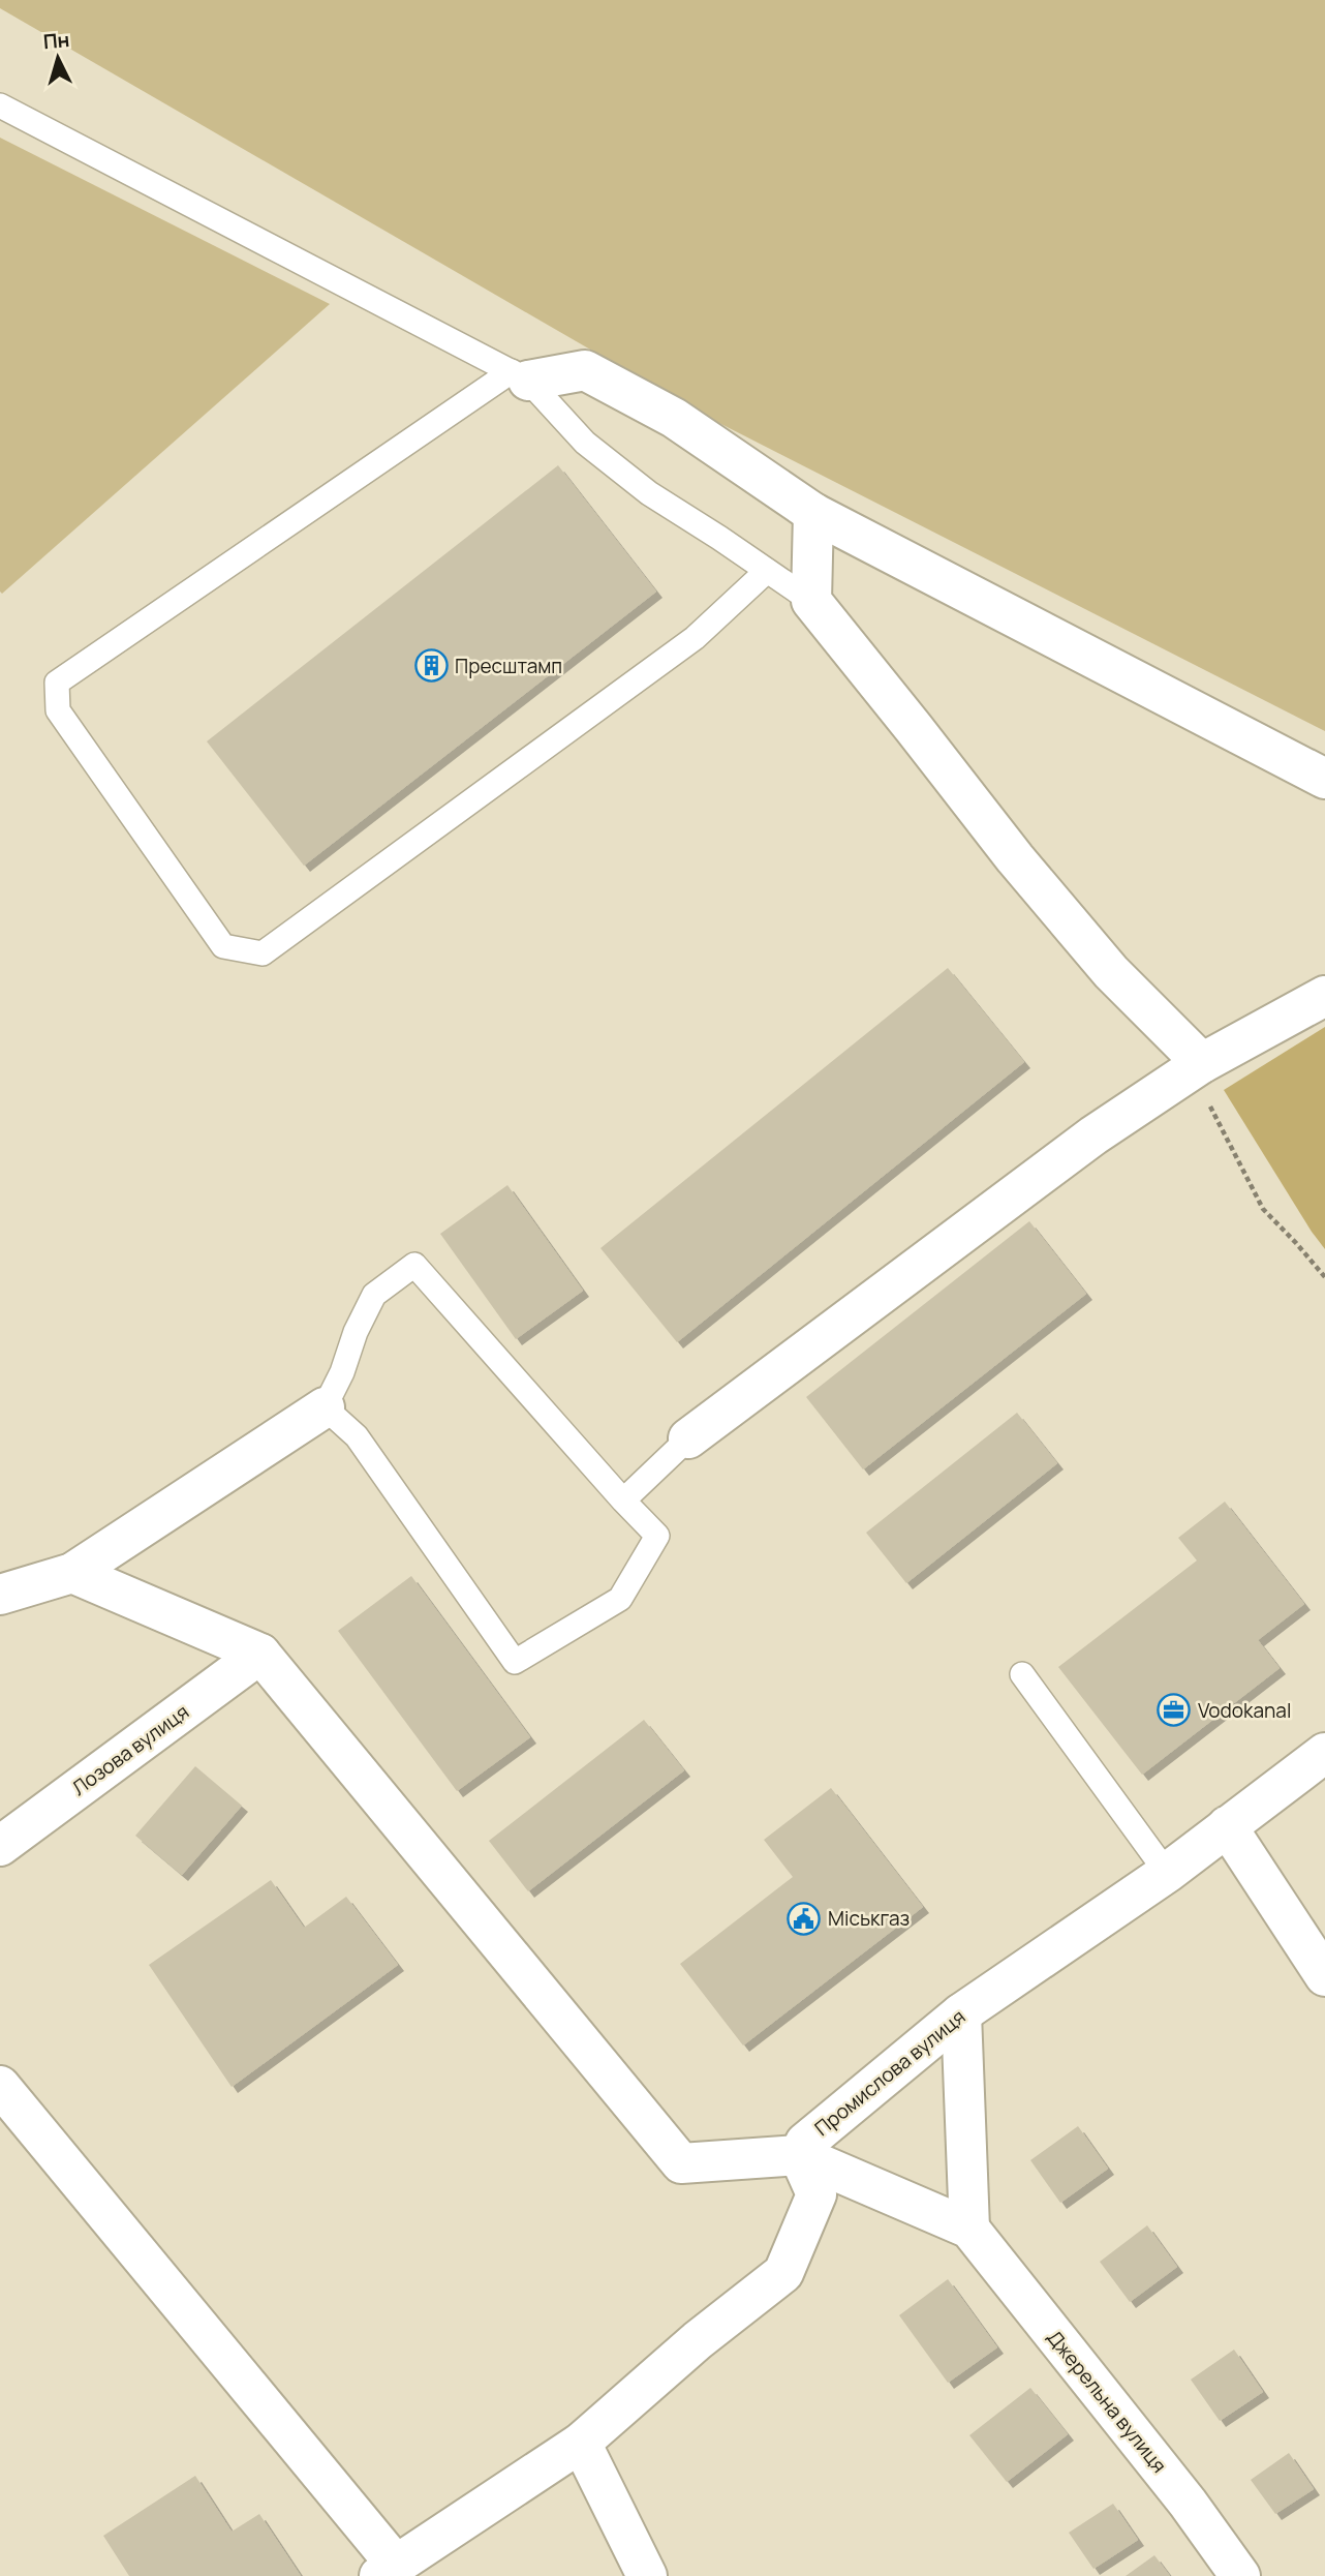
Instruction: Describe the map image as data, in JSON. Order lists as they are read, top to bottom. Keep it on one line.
{"streets":{"street":["Лозова вулиця","Промислова вулиця","Джерельна вулиця"]},"places":{"building":["Пресштамп"],"office":["Vodokanal"],"public building":["Міськгаз"]},"north":"top"}
